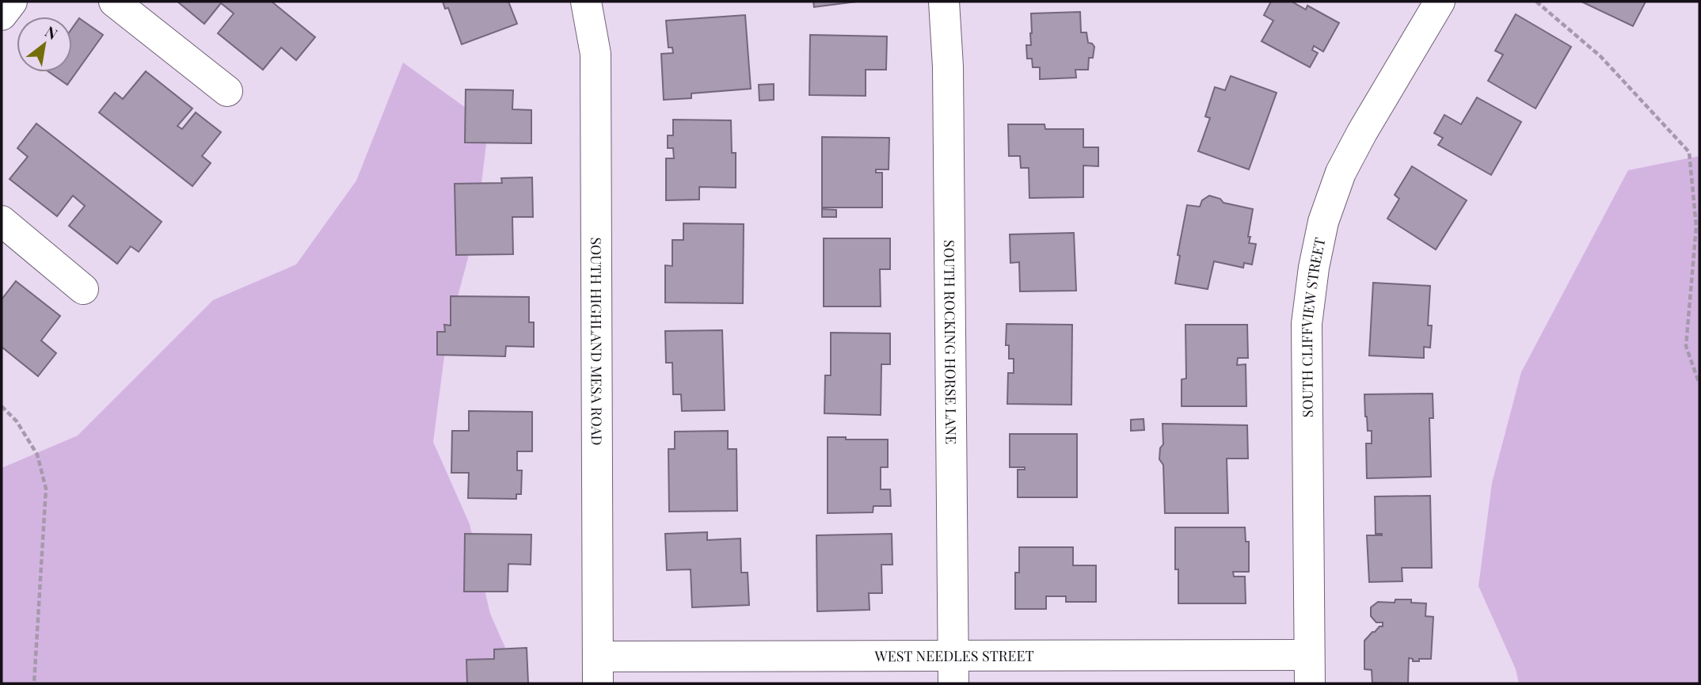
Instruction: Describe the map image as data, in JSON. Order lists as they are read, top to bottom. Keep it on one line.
{"streets":{"street":["SOUTH CLIFFVIEW STREET","SOUTH HIGHLAND MESA ROAD","SOUTH ROCKING HORSE LANE","WEST NEEDLES STREET"]},"crossings":[["SOUTH CLIFFVIEW STREET","WEST NEEDLES STREET"],["SOUTH HIGHLAND MESA ROAD","WEST NEEDLES STREET"],["SOUTH ROCKING HORSE LANE","WEST NEEDLES STREET"]],"north":"top right"}
